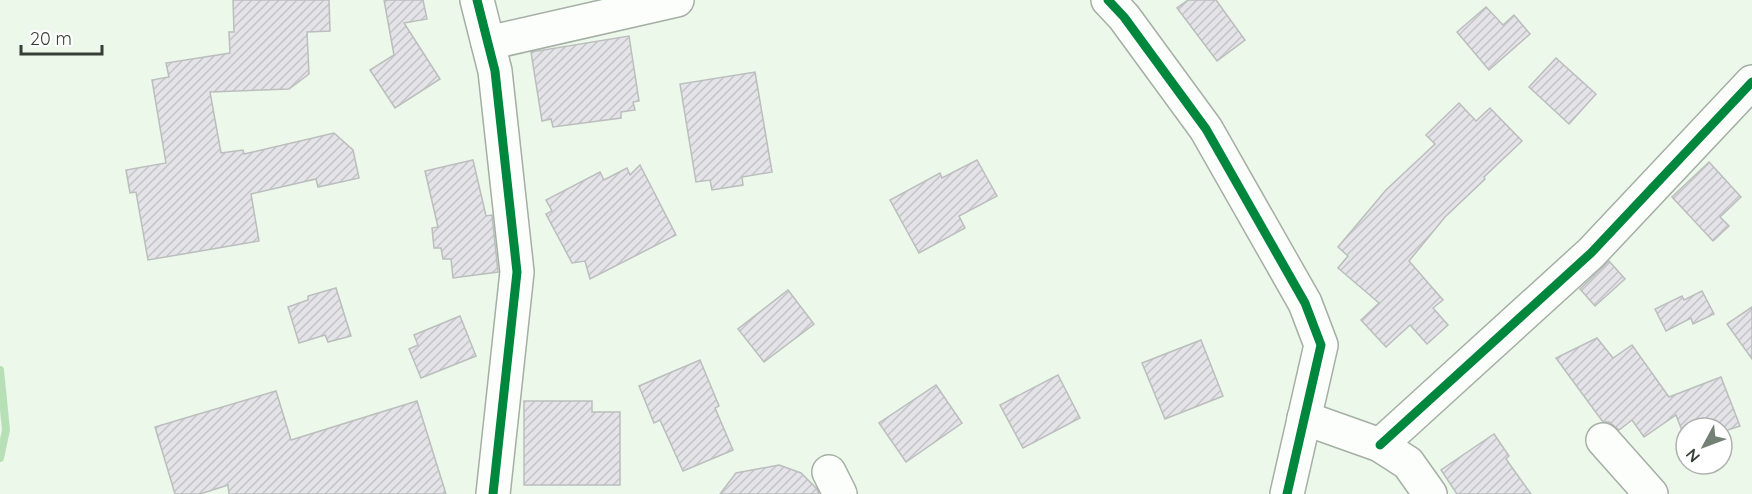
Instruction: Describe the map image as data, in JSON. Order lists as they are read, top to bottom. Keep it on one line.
{"scale_bar":"20 m","north":"bottom left"}
